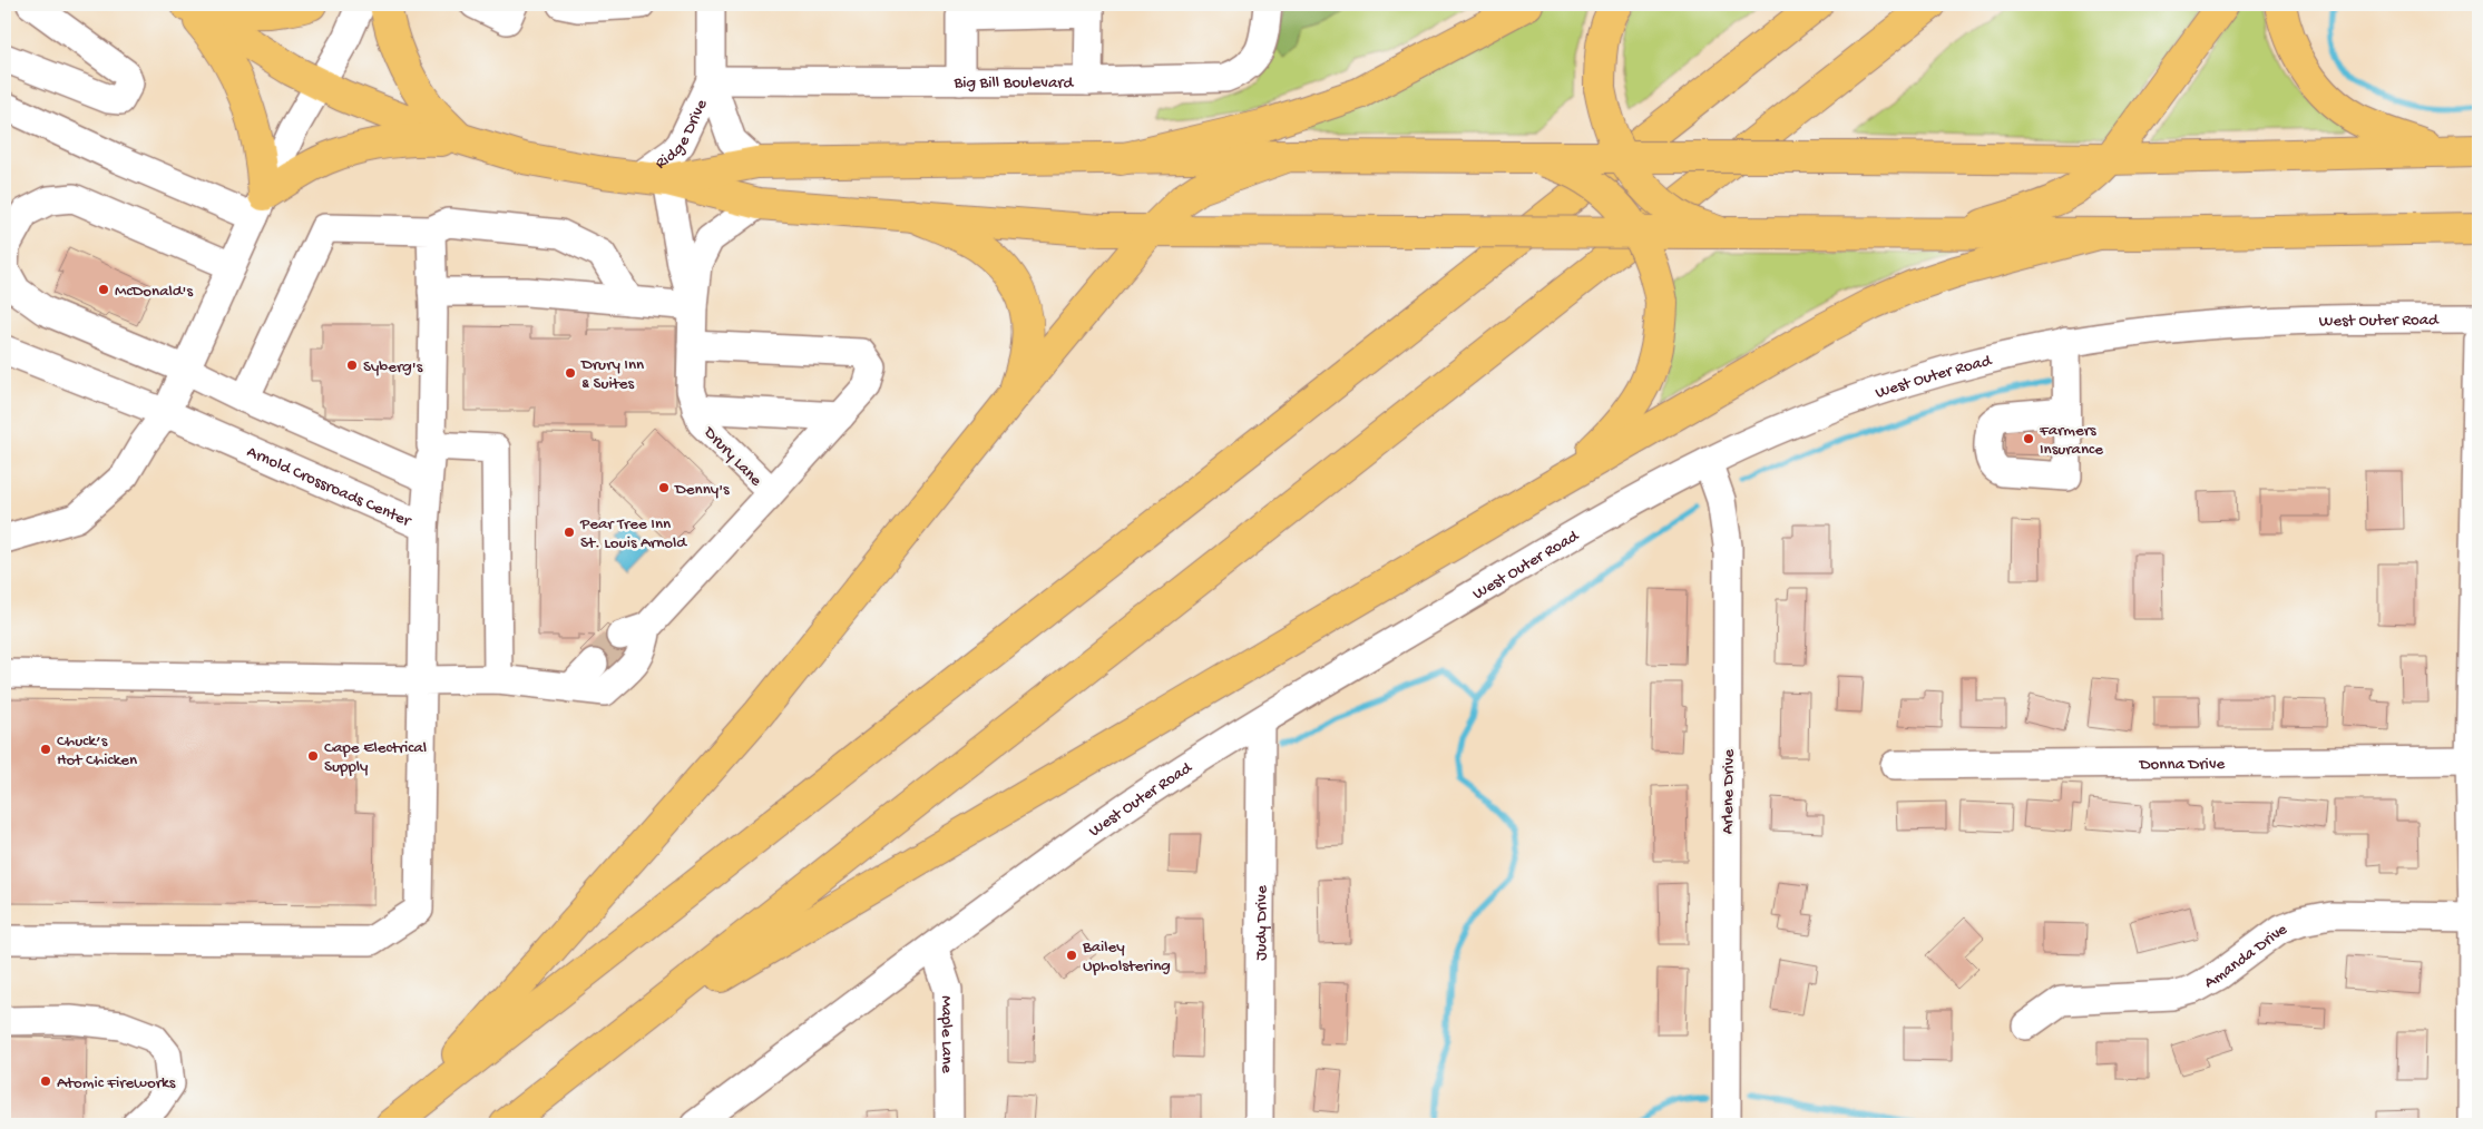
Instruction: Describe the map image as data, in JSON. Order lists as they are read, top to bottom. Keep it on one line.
{"streets":{"street":["Big Bill Boulevard","Ridge Drive","West Outer Road","Drury Lane","Arnold Crossroads Center","Donna Drive","Arlene Drive","Judy Drive","Amanda Drive","Maple Lane"]},"crossings":[["Big Bill Boulevard","Ridge Drive"],["Ridge Drive","Drury Lane"],["West Outer Road","Arlene Drive"],["West Outer Road","Judy Drive"],["West Outer Road","Maple Lane"]],"places":["McDonald's","Syberg's","Drury Inn & Suites","Farmers Insurance","Denny's","Pear Tree Inn St. Louis Arnold","Chuck’s Hot Chicken","Cape Electrical Supply","Bailey Upholstering","Atomic Fireworks"]}
